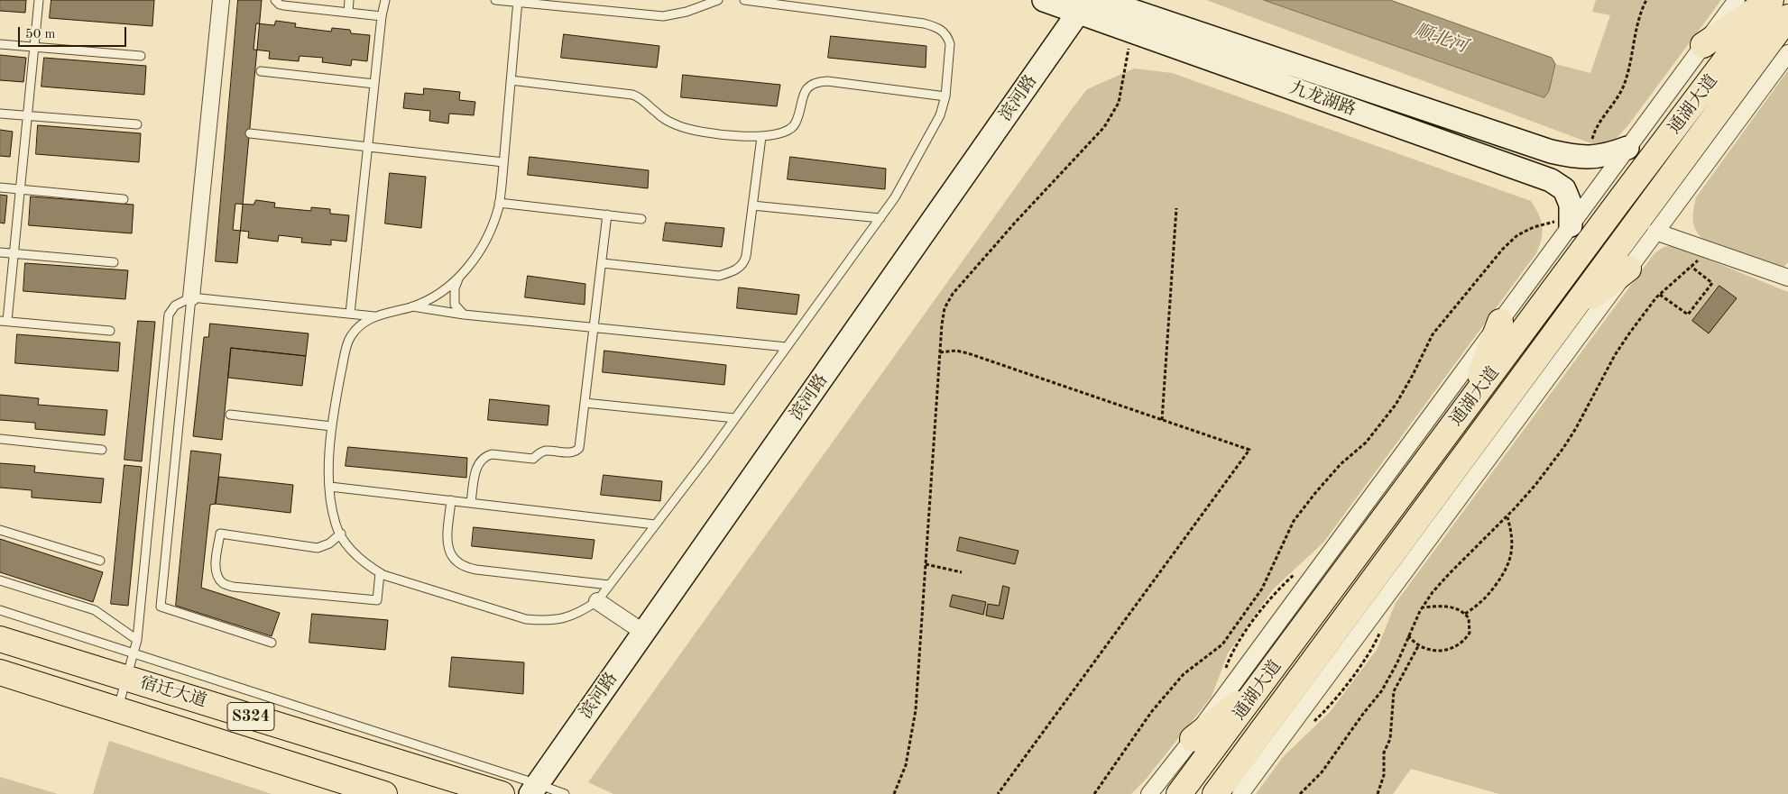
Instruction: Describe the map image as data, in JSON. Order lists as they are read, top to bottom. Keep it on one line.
{"streets":{"main road":["通湖大道","宿迁大道","S324"],"street":["滨河路","九龙湖路"]},"crossings":[["滨河路","九龙湖路"]],"water":["顺北河"],"scale_bar":"50 m"}
